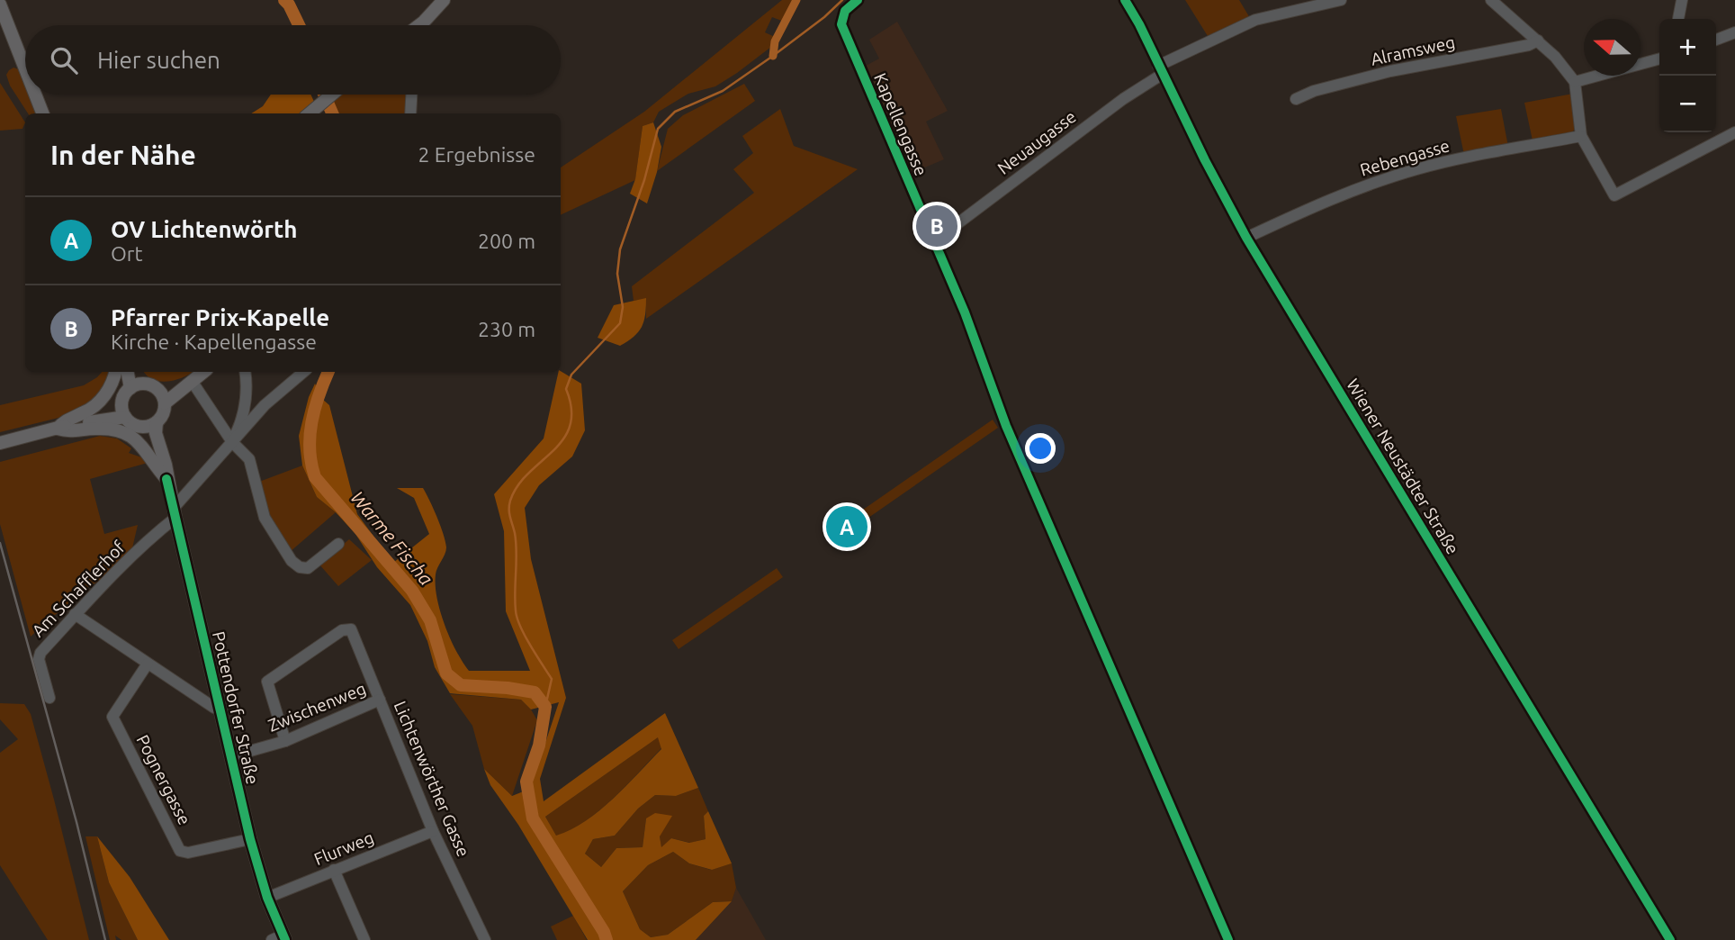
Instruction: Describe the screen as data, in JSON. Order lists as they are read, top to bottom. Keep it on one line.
{"streets":{"main road":["Pottendorfer Straße"],"street":["Alramsweg","Kapellengasse","Neuaugasse","Rebengasse","Wiener Neustädter Straße","Am Schafflerhof","Zwischenweg","Lichtenwörther Gasse","Pognergasse","Flurweg"]},"crossings":[["Kapellengasse","Neuaugasse"],["Neuaugasse","Wiener Neustädter Straße"],["Rebengasse","Wiener Neustädter Straße"],["Am Schafflerhof","Pottendorfer Straße"],["Zwischenweg","Pottendorfer Straße"],["Zwischenweg","Lichtenwörther Gasse"],["Pottendorfer Straße","Pognergasse"],["Pottendorfer Straße","Flurweg"],["Lichtenwörther Gasse","Flurweg"]],"water":["Warme Fischa"],"north":"left","page":{"map_buttons":["+","−"],"search":"Hier suchen","heading":["In der Nähe","2 Ergebnisse"],"list":[{"mark":"A","name":"OV Lichtenwörth","note":"Ort","value":"200 m"},{"mark":"B","name":"Pfarrer Prix-Kapelle","note":"Kirche · Kapellengasse","value":"230 m"}],"pins":["B","A"]}}
